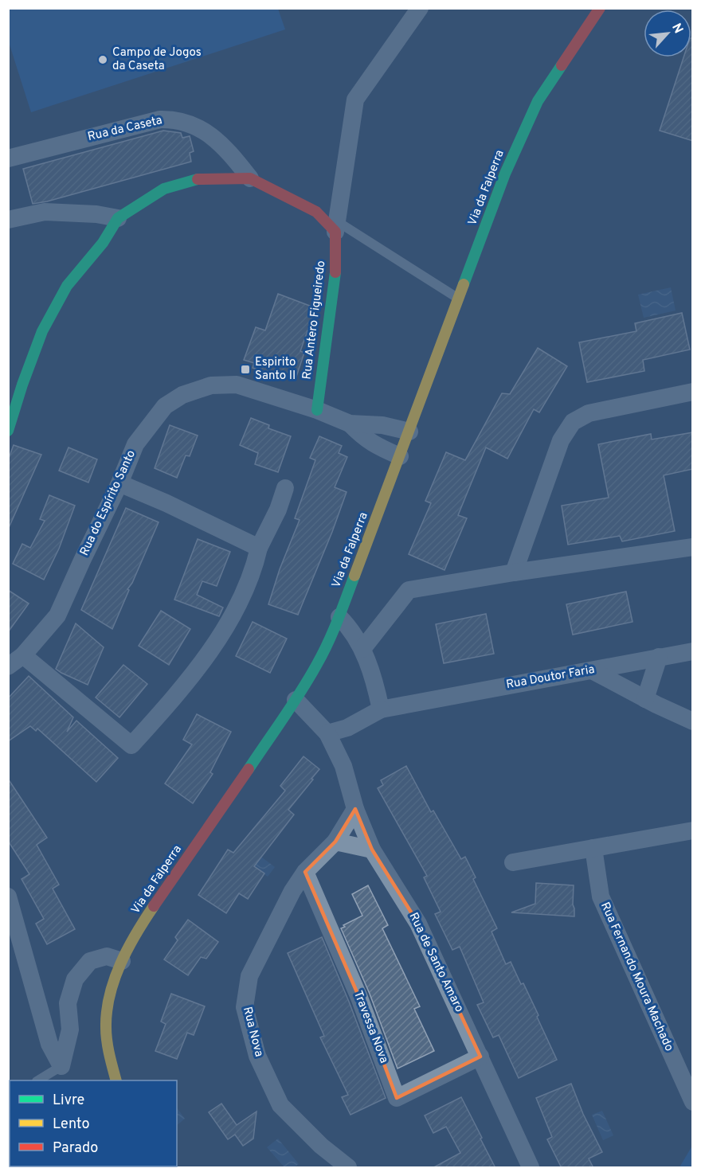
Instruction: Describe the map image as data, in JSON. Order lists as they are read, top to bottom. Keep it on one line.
{"streets":{"main road":["Via da Falperra","Rua Antero Figueiredo"],"street":["Rua da Caseta","Rua do Espírito Santo","Rua Doutor Faria","Rua de Santo Amaro","Rua Fernando Moura Machado","Travessa Nova","Rua Nova"]},"crossings":[["Via da Falperra","Rua de Santo Amaro"],["Rua Antero Figueiredo","Rua do Espírito Santo"],["Rua Doutor Faria","Rua de Santo Amaro"],["Rua de Santo Amaro","Travessa Nova"],["Rua de Santo Amaro","Rua Nova"],["Travessa Nova","Rua Nova"]],"places":{"other":["Campo de Jogos da Caseta"],"transit":["Espirito Santo II"]},"legend":["Livre","Lento","Parado"],"north":"top right"}
